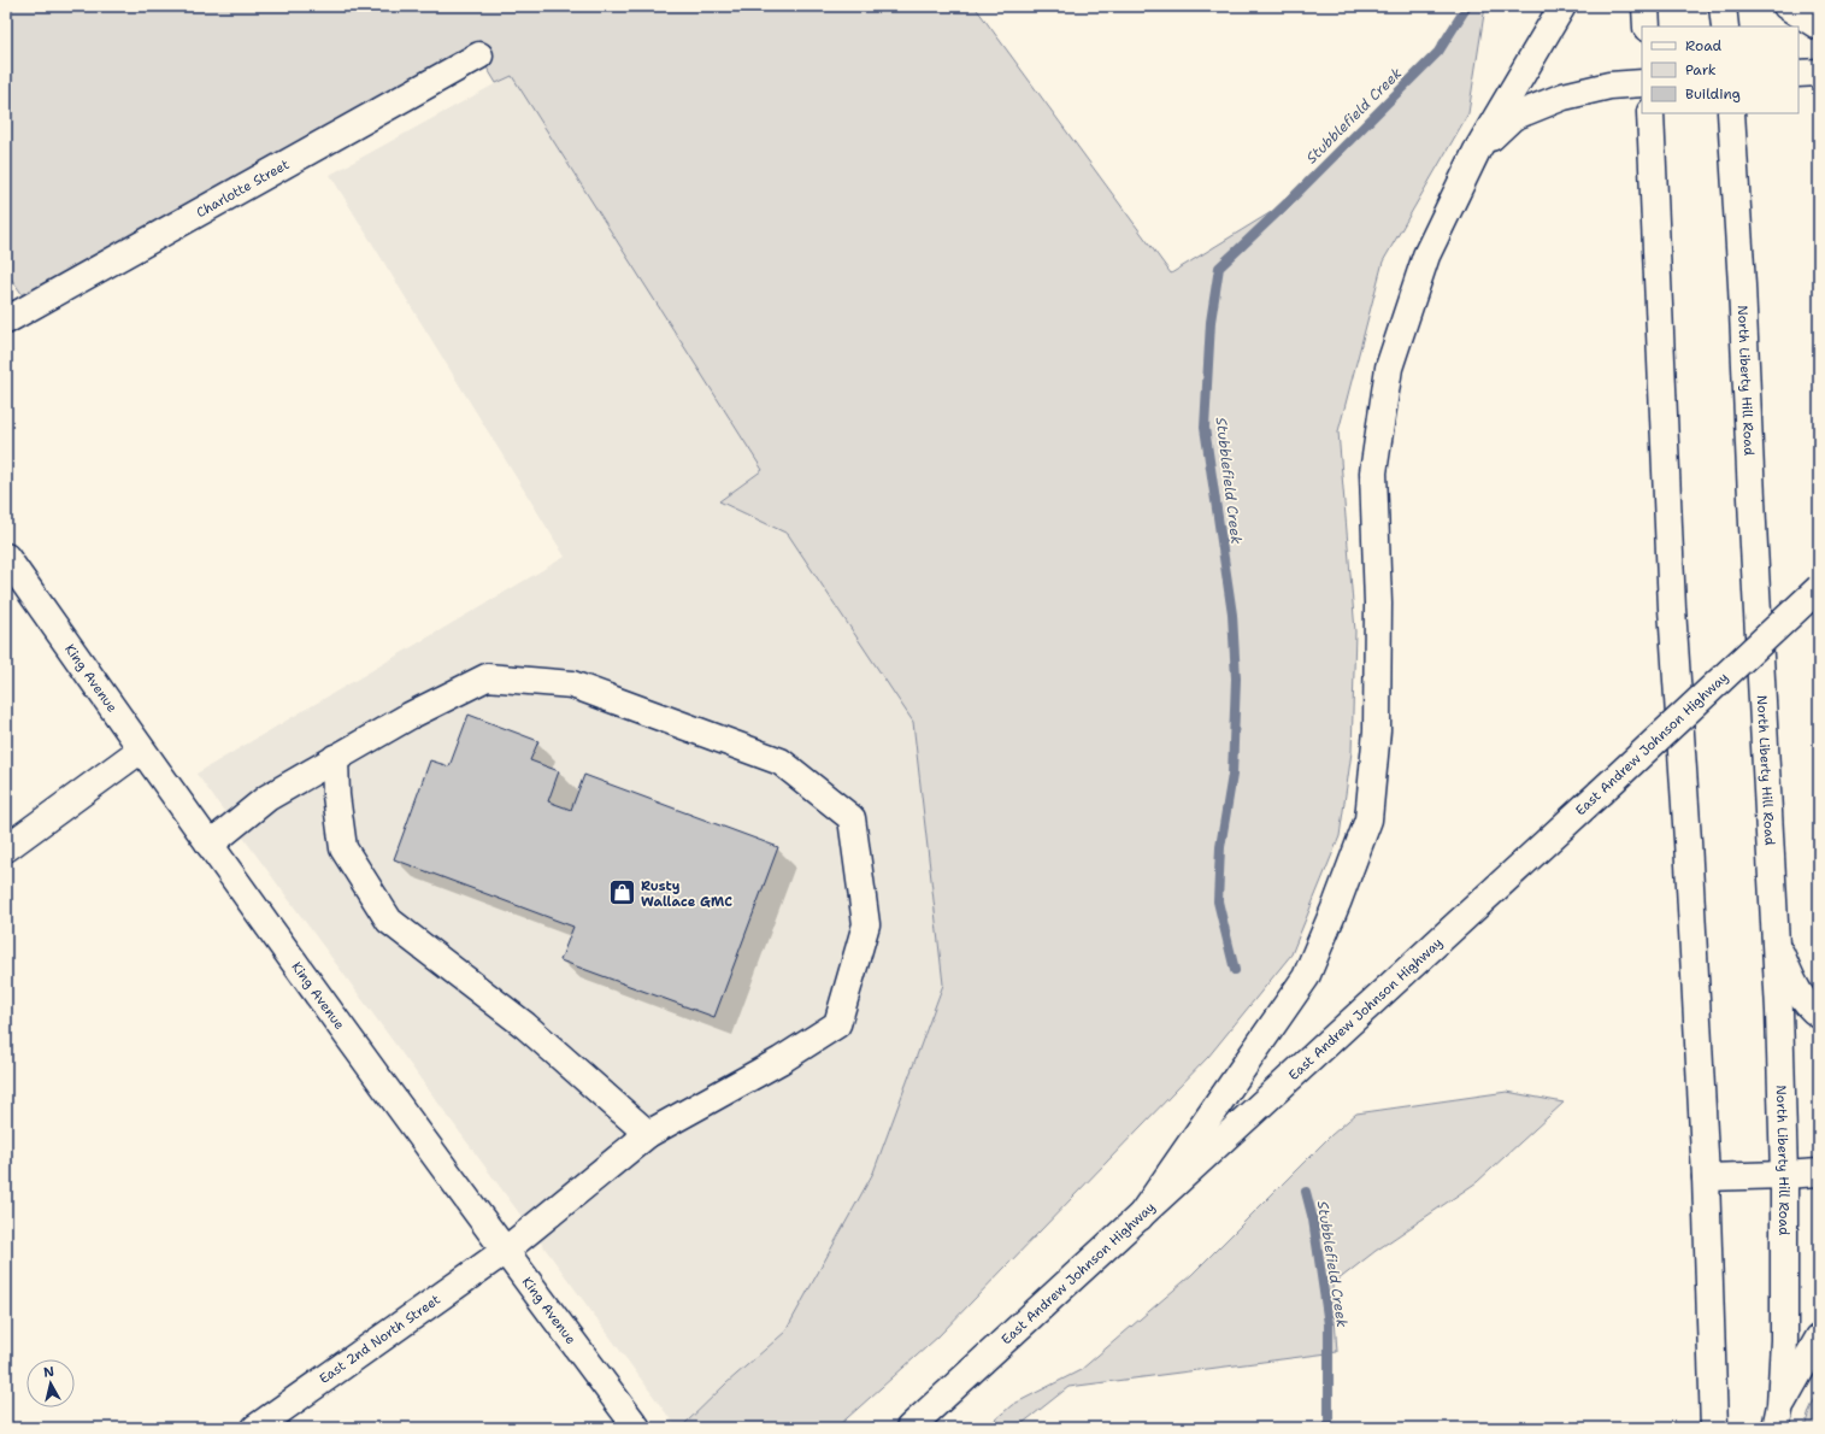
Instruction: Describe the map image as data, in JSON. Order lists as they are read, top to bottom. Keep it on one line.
{"streets":{"main road":["Charlotte Street","North Liberty Hill Road","King Avenue","East Andrew Johnson Highway","East 2nd North Street"]},"crossings":[["King Avenue","East 2nd North Street"]],"water":["Stubblefield Creek"],"places":{"shop":["Rusty Wallace GMC"]},"legend":["Road","Park","Building"],"north":"top"}
